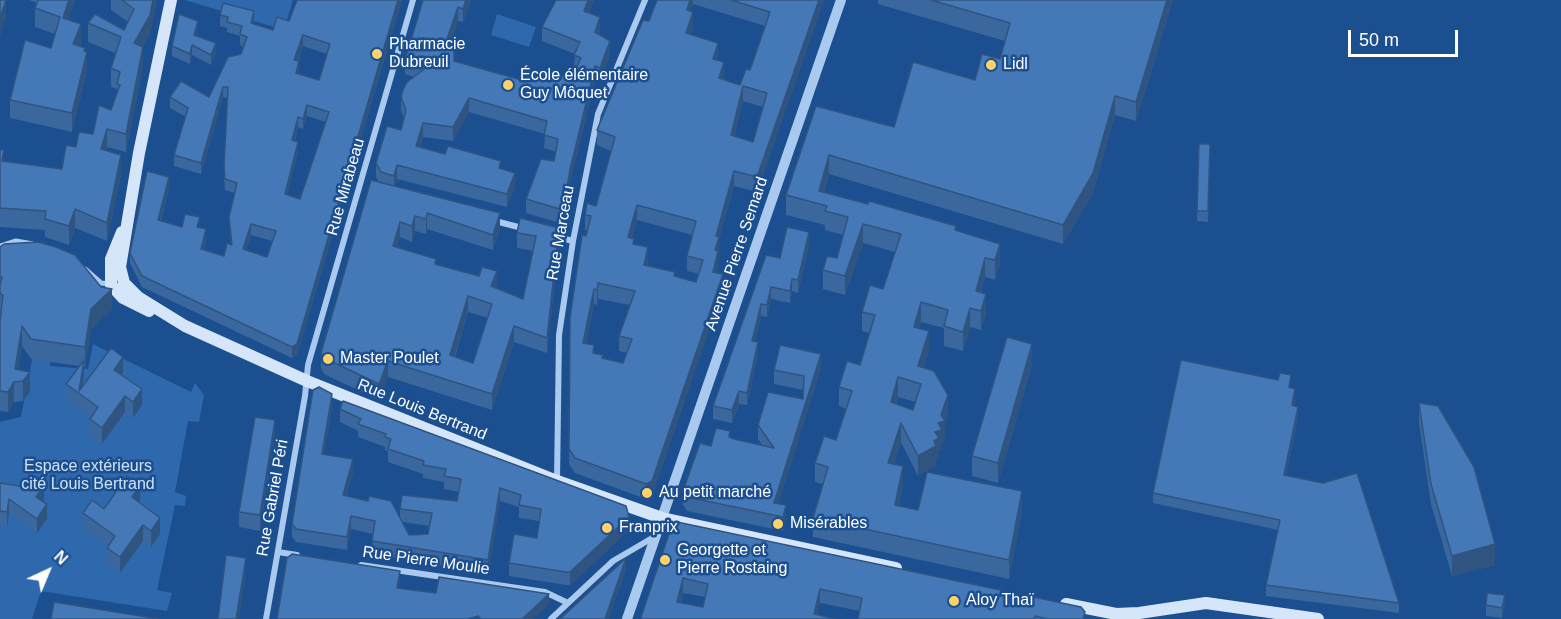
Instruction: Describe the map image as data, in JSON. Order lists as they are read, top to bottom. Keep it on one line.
{"streets":{"main road":["Rue Louis Bertrand"],"street":["Rue Mirabeau","Rue Marceau","Avenue Pierre Semard","Rue Gabriel Péri","Rue Pierre Moulie"]},"crossings":[["Rue Mirabeau","Rue Louis Bertrand"],["Rue Mirabeau","Rue Gabriel Péri"],["Rue Marceau","Rue Louis Bertrand"],["Avenue Pierre Semard","Rue Louis Bertrand"],["Rue Louis Bertrand","Rue Gabriel Péri"]],"parks":["Espace extérieurs cité Louis Bertrand"],"places":["Pharmacie Dubreuil","Lidl","École élémentaire Guy Môquet","Master Poulet","Au petit marché","Misérables","Franprix","Georgette et Pierre Rostaing","Aloy Thaï"],"scale_bar":"50 m","north":"top right"}
